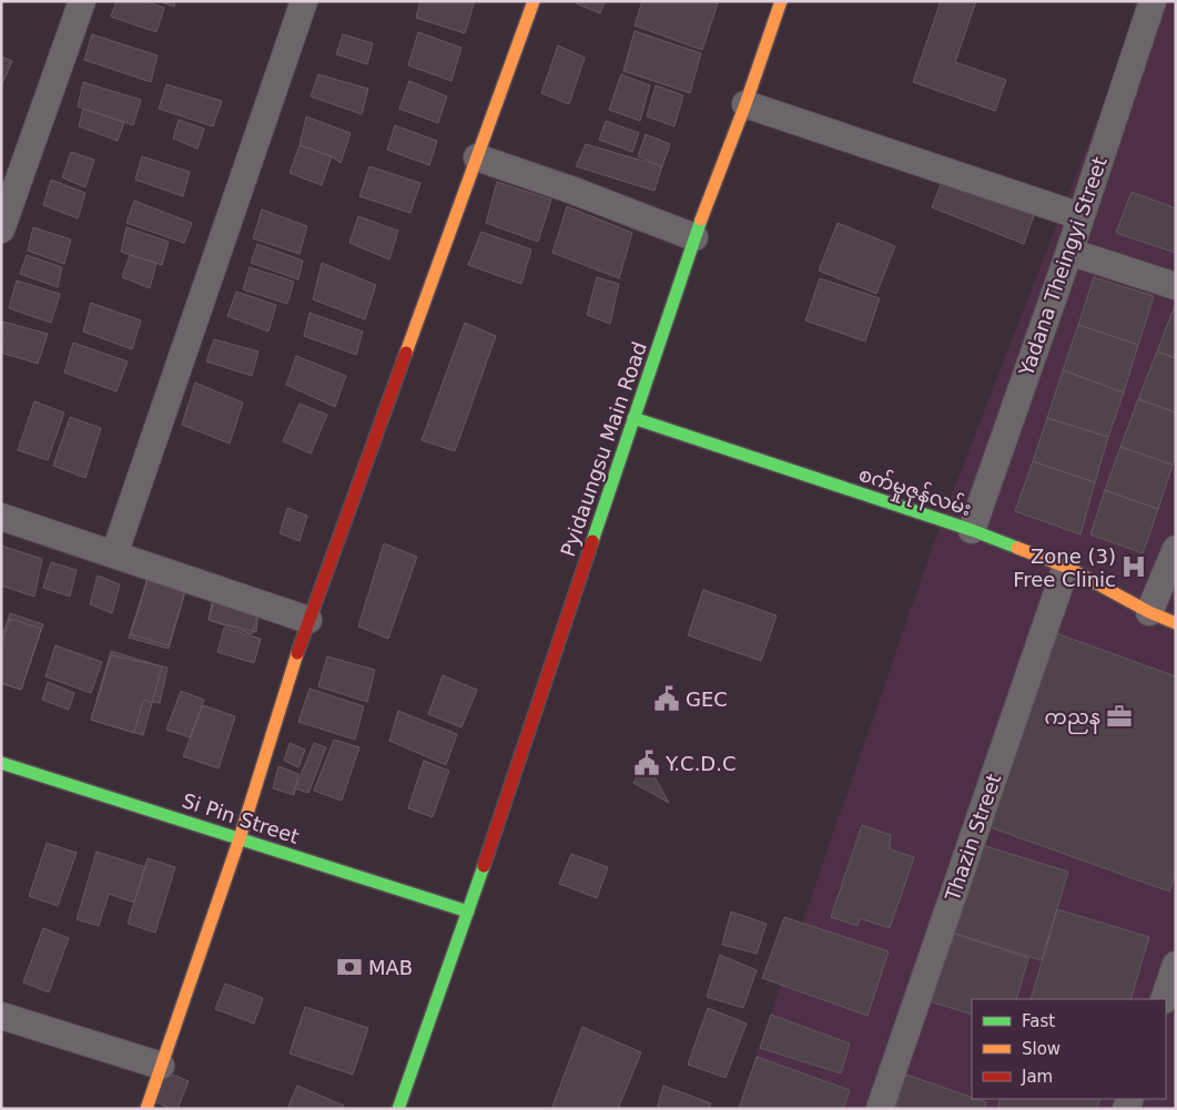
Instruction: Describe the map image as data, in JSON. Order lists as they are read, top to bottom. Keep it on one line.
{"streets":{"street":["Yadana Theingyi Street","Pyidaungsu Main Road","စက်မှုဇုန်လမ်း","Si Pin Street","Thazin Street"]},"crossings":[["Yadana Theingyi Street","စက်မှုဇုန်လမ်း"],["Pyidaungsu Main Road","စက်မှုဇုန်လမ်း"],["Pyidaungsu Main Road","Si Pin Street"],["စက်မှုဇုန်လမ်း","Thazin Street"]],"places":{"hospital":["Zone (3) Free Clinic"],"public building":["GEC","Y.C.D.C"],"office":["ကညန"],"bank":["MAB"]},"legend":["Fast","Slow","Jam"]}
